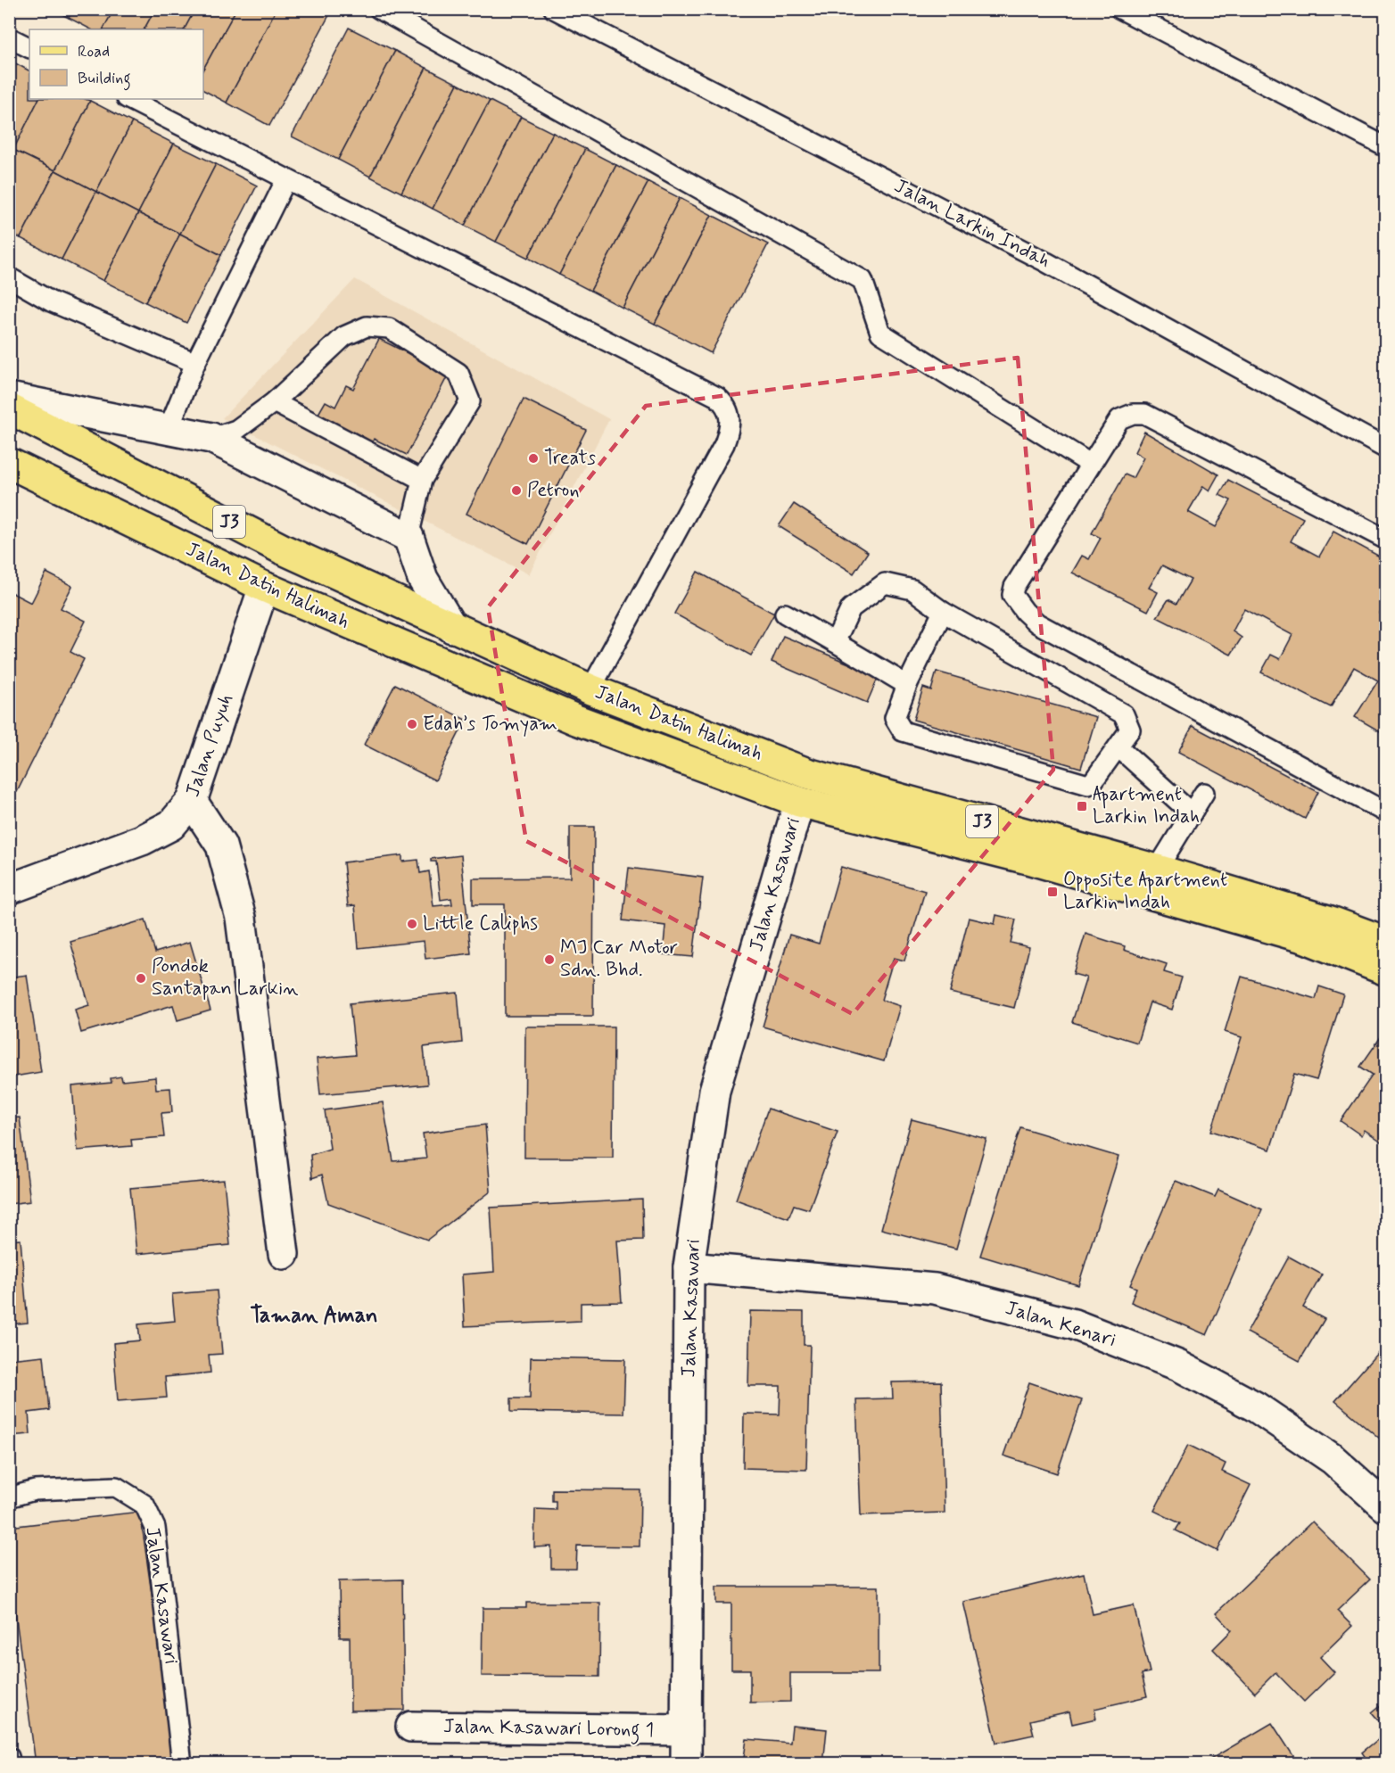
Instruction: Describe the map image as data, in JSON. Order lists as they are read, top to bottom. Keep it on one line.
{"streets":{"main road":["J3","Jalan Datin Halimah"],"street":["Jalan Puyuh","Jalan Kasawari","Jalan Kenari","Jalan Kasawari Lorong 1"],"lane":["Jalan Larkin Indah"]},"crossings":[["Jalan Datin Halimah","Jalan Puyuh"],["Jalan Datin Halimah","Jalan Kasawari"],["Jalan Kasawari","Jalan Kenari"],["Jalan Kasawari","Jalan Kasawari Lorong 1"]],"districts":["Taman Aman"],"places":{"other":["Treats","Petron","Edah’s Tomyam","Little Caliphs","MJ Car Motor Sdn. Bhd.","Pondok Santapan Larkin"],"transit":["Apartment Larkin Indah","Opposite Apartment Larkin Indah"]},"legend":["Road","Building"]}
